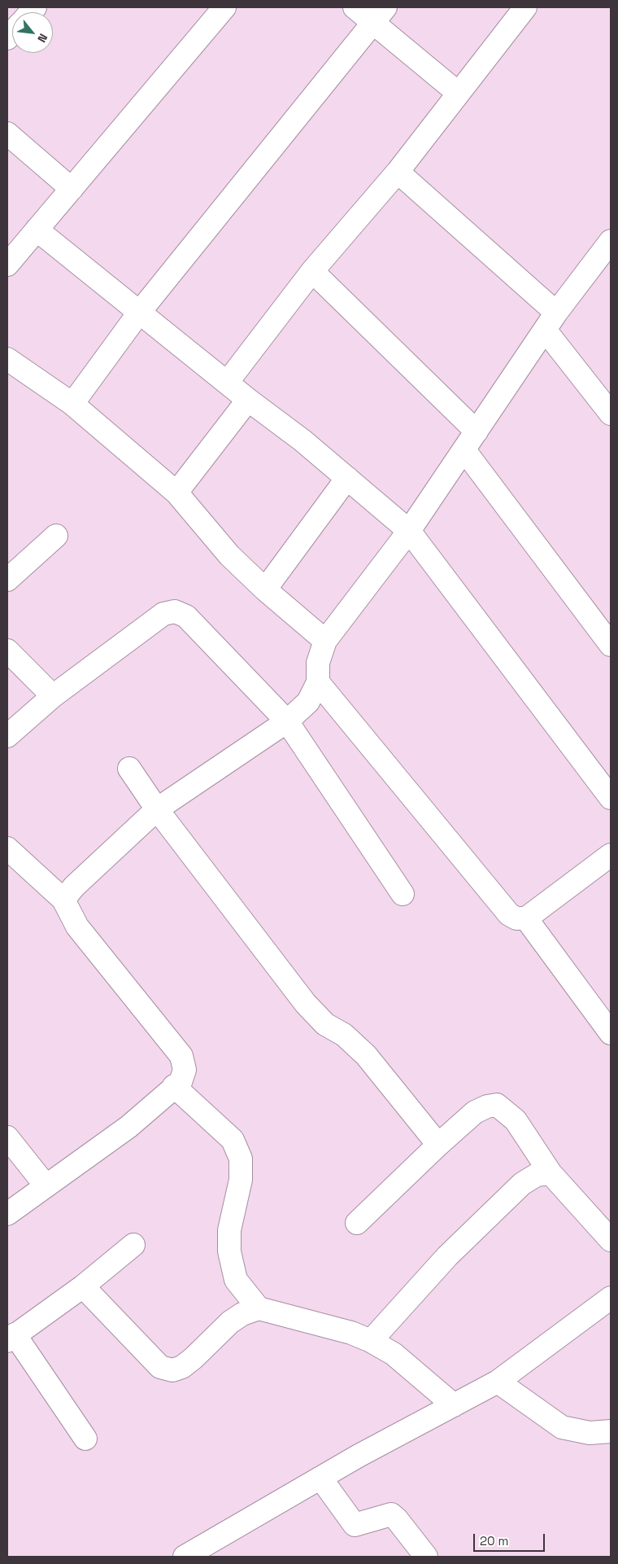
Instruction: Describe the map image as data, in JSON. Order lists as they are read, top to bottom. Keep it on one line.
{"scale_bar":"20 m","north":"bottom right"}
